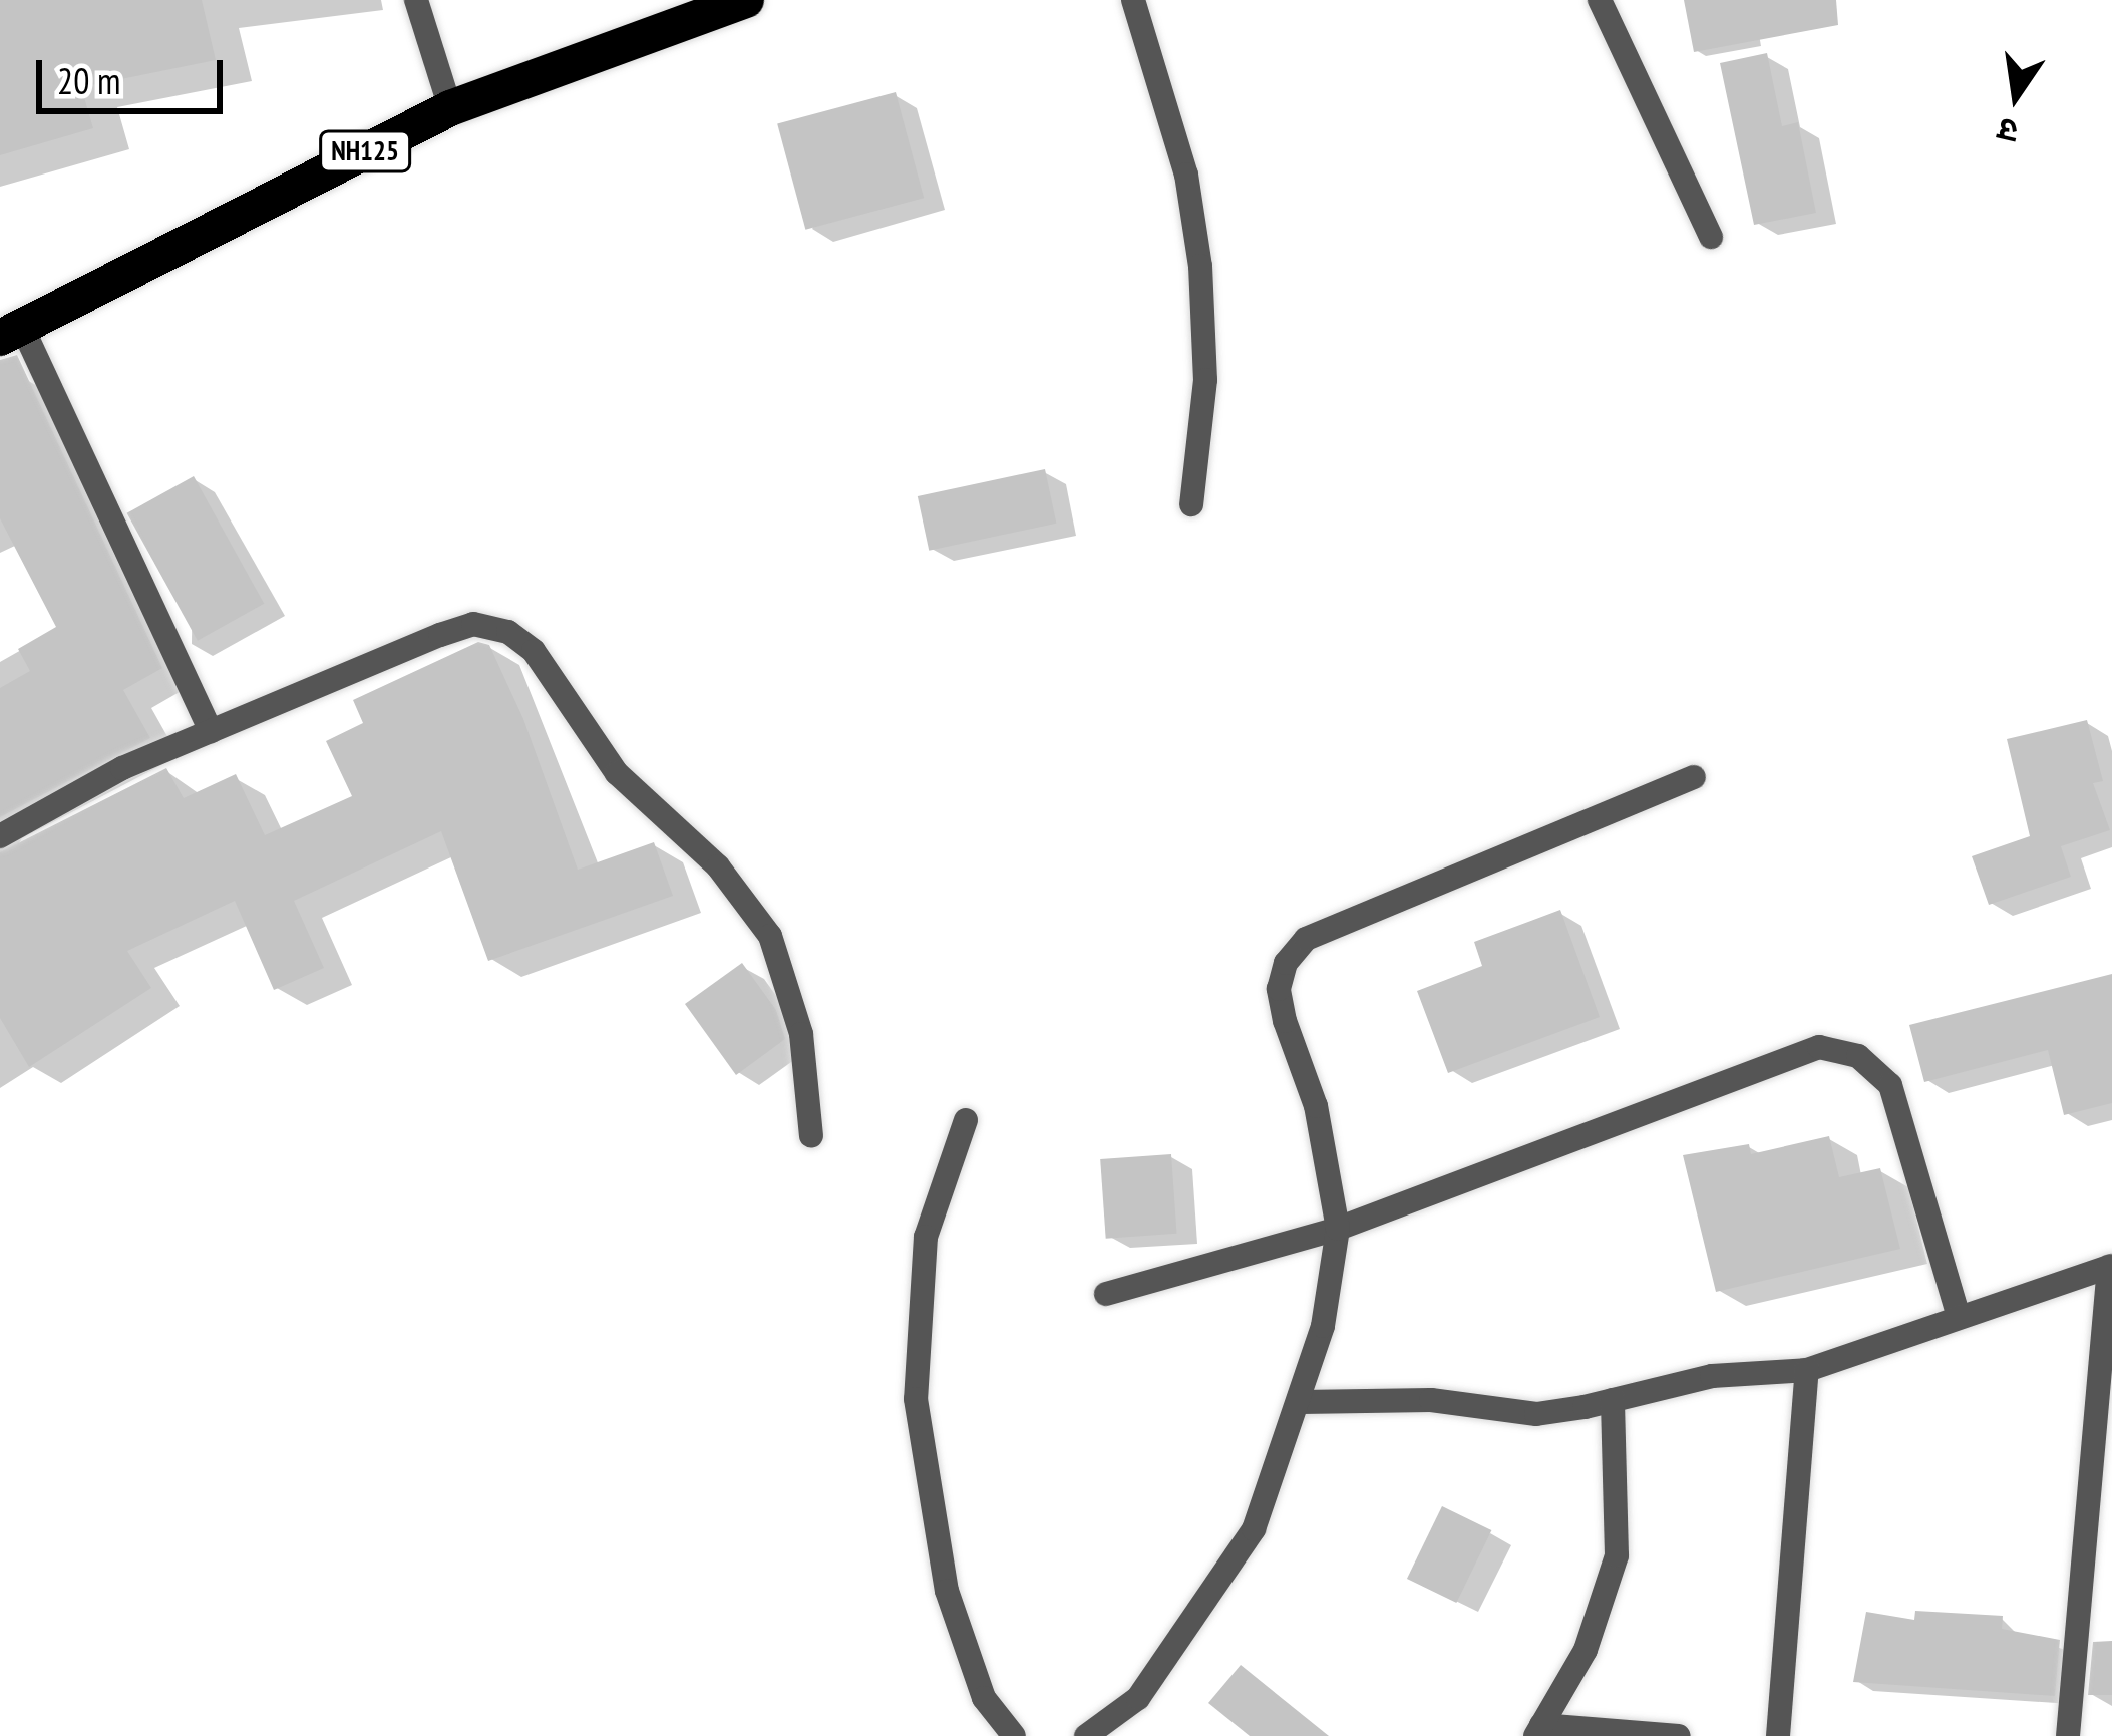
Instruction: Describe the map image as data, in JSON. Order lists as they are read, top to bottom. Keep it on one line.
{"streets":{"highway":["NH125"]},"scale_bar":"20 m","north":"bottom"}
